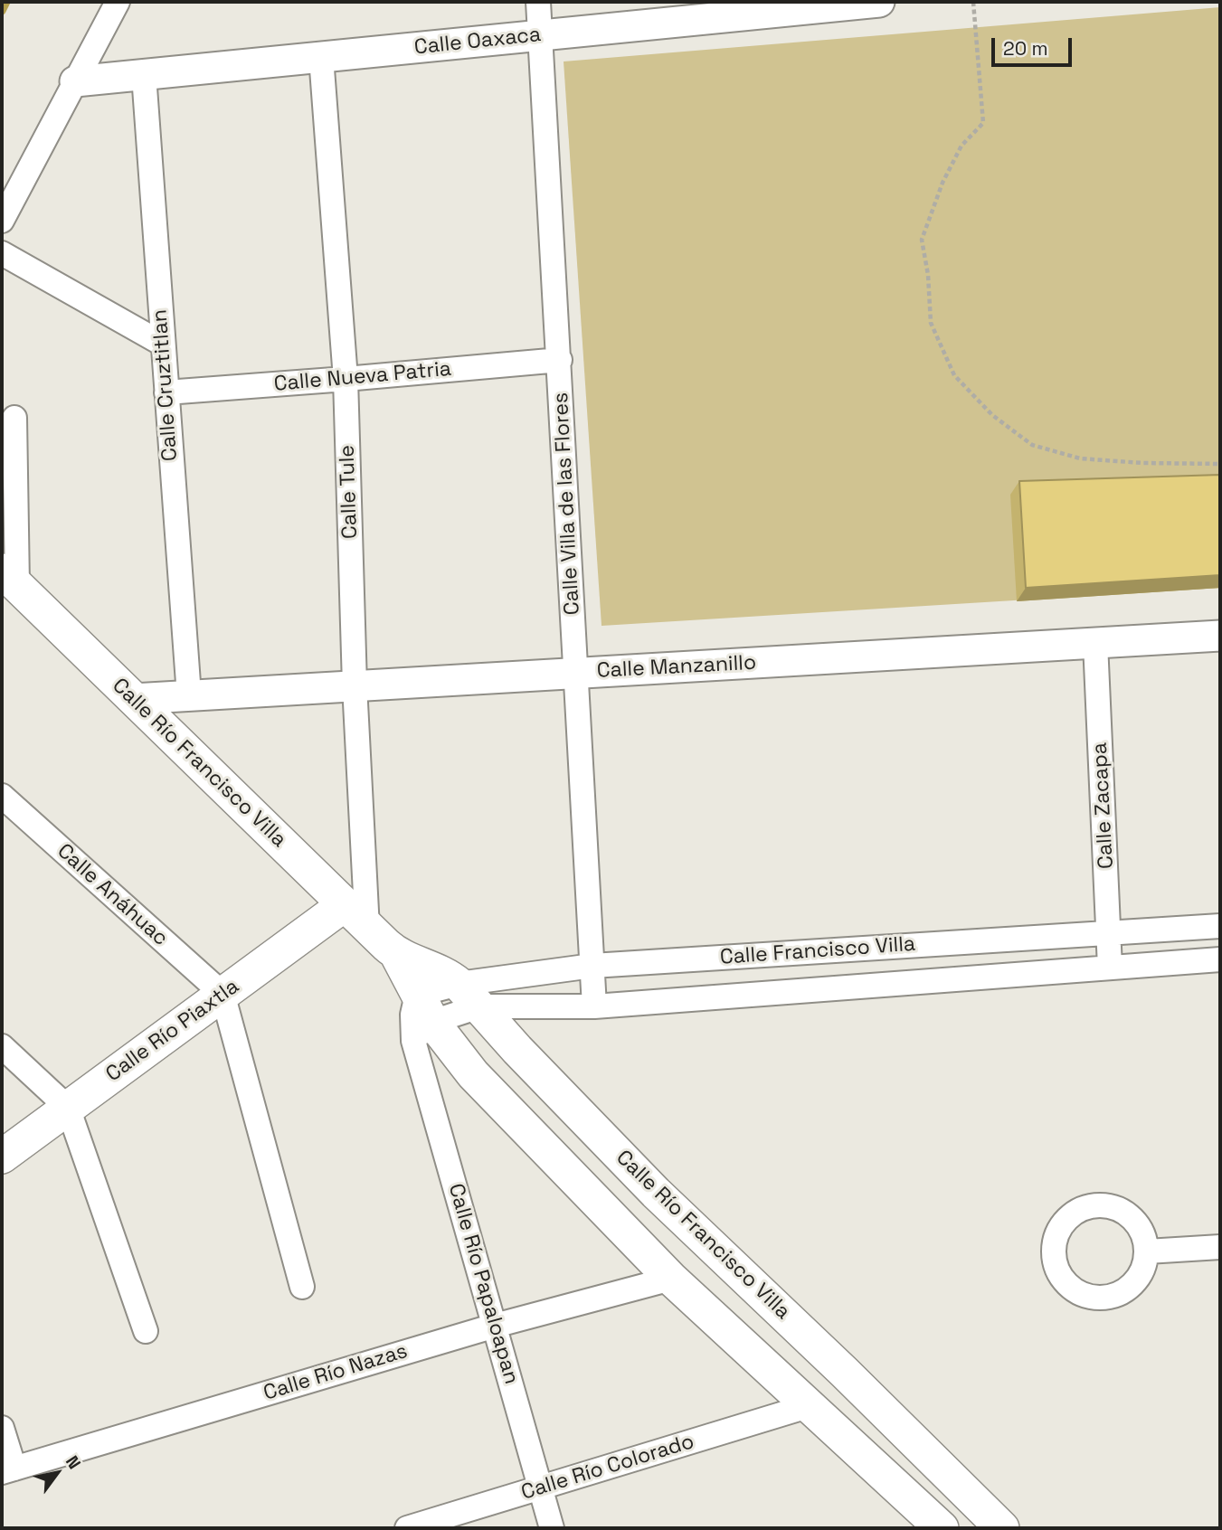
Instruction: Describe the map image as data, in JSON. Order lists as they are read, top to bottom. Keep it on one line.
{"streets":{"main road":["Calle Río Francisco Villa","Calle Río Piaxtla"],"street":["Calle Oaxaca","Calle Nueva Patria","Calle Cruztitlan","Calle Tule","Calle Villa de las Flores","Calle Manzanillo","Calle Zacapa","Calle Anáhuac","Calle Francisco Villa","Calle Río Papaloapan","Calle Río Nazas","Calle Río Colorado"]},"crossings":[["Calle Oaxaca","Calle Cruztitlan"],["Calle Oaxaca","Calle Tule"],["Calle Oaxaca","Calle Villa de las Flores"],["Calle Nueva Patria","Calle Cruztitlan"],["Calle Nueva Patria","Calle Tule"],["Calle Nueva Patria","Calle Villa de las Flores"],["Calle Cruztitlan","Calle Manzanillo"],["Calle Tule","Calle Manzanillo"],["Calle Tule","Calle Río Francisco Villa"],["Calle Villa de las Flores","Calle Manzanillo"],["Calle Villa de las Flores","Calle Francisco Villa"],["Calle Manzanillo","Calle Río Francisco Villa"],["Calle Manzanillo","Calle Zacapa"],["Calle Río Francisco Villa","Calle Francisco Villa"],["Calle Río Francisco Villa","Calle Río Piaxtla"],["Calle Río Francisco Villa","Calle Río Papaloapan"],["Calle Río Francisco Villa","Calle Río Nazas"],["Calle Río Francisco Villa","Calle Río Colorado"],["Calle Zacapa","Calle Francisco Villa"],["Calle Anáhuac","Calle Río Piaxtla"],["Calle Francisco Villa","Calle Río Papaloapan"],["Calle Río Papaloapan","Calle Río Nazas"],["Calle Río Papaloapan","Calle Río Colorado"]],"scale_bar":"20 m","north":"top right"}
